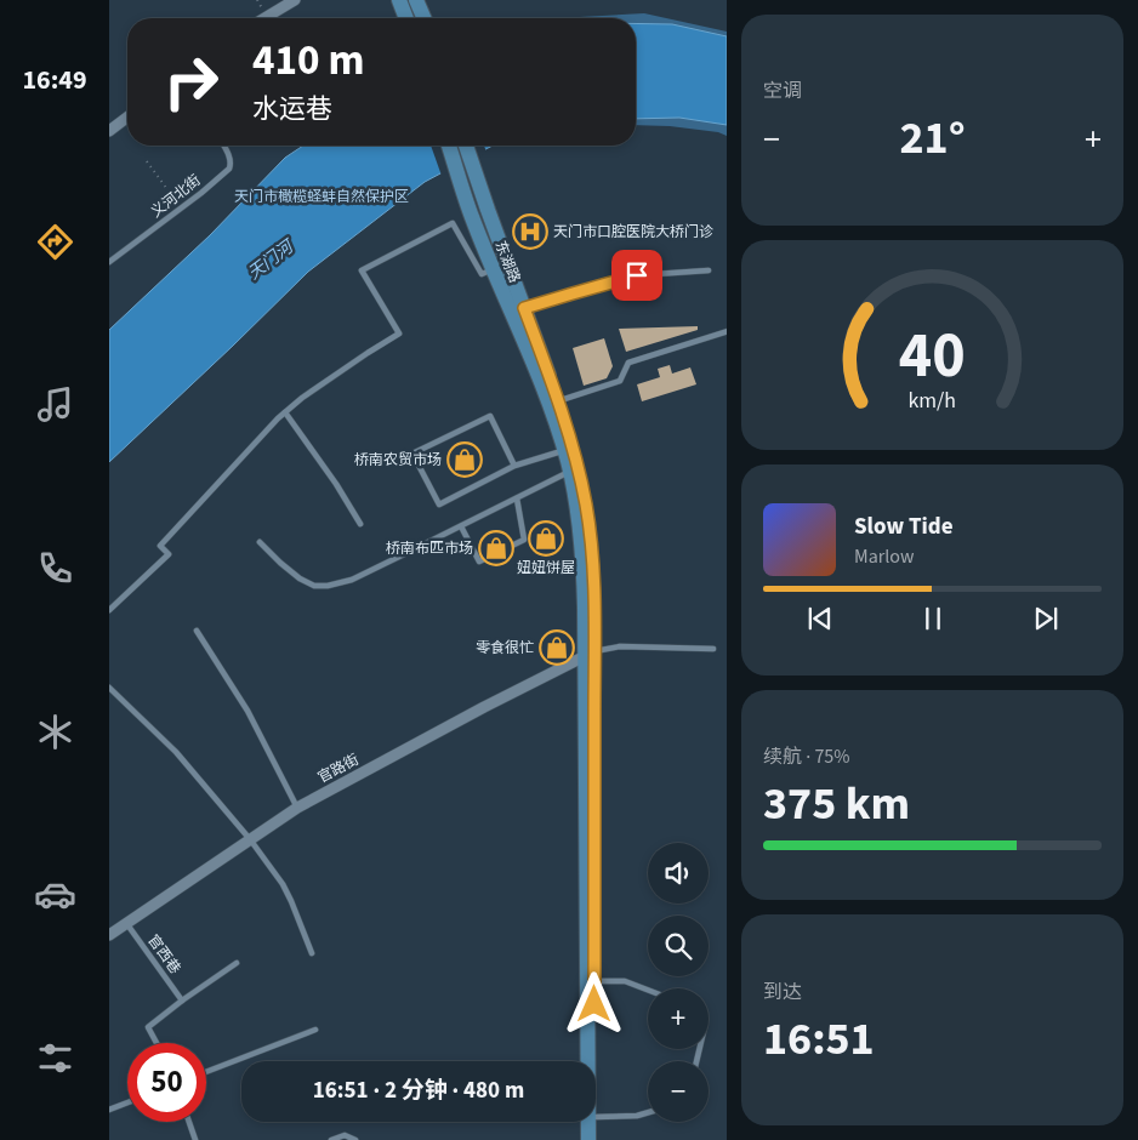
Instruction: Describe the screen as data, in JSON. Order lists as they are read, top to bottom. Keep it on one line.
{"streets":{"main road":["东湖路"],"street":["官路街"],"lane":["义河北街","官西巷"]},"crossings":[["东湖路","官路街"],["官路街","官西巷"]],"water":["天门河"],"parks":["天门市橄榄蛏蚌自然保护区"],"places":{"hospital":["天门市口腔医院大桥门诊"],"shop":["桥南农贸市场","妞妞饼屋","桥南布匹市场","零食很忙"]},"page":{"tabs":"16:49","tile":["空调",["续航 · 75%","375 km"],["到达","16:51"]],"turn":["410 m","水运巷"],"heat":["−","21°","+"],"song":["Slow Tide","Marlow"],"map_buttons":["+","−"],"limit":"50","trip":"16:51 · 2 分钟 · 480 m","gauge":["40","km/h"]}}
